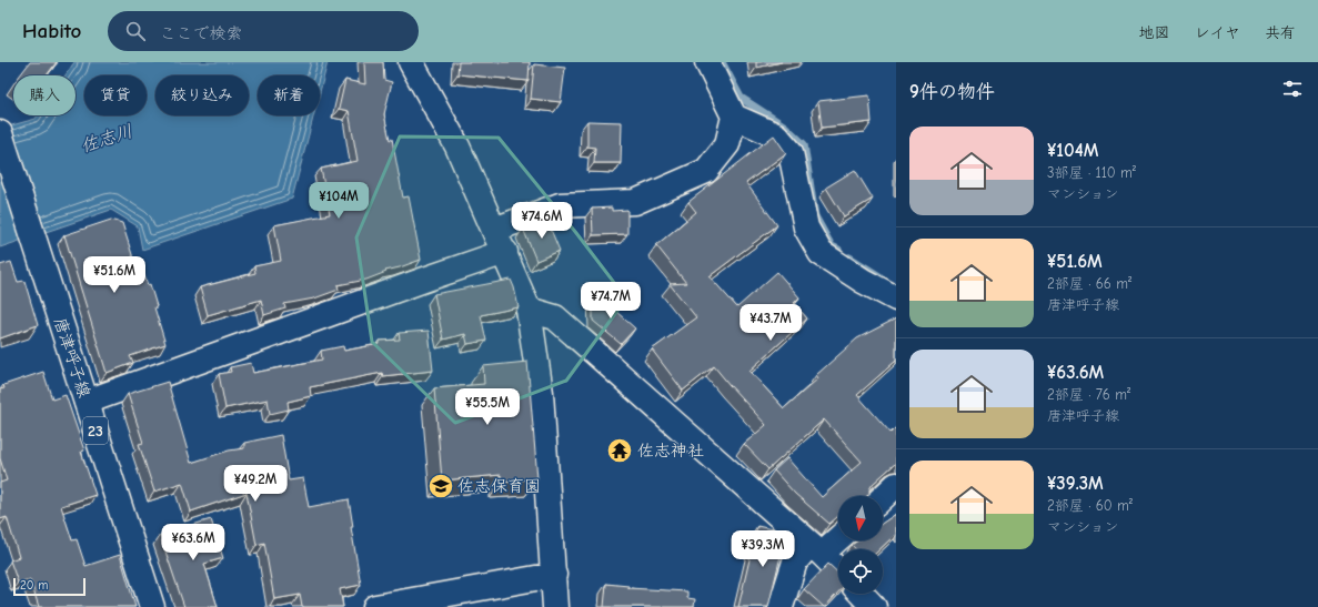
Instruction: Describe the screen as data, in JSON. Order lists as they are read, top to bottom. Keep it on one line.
{"streets":{"street":["唐津呼子線","23"]},"water":["佐志川"],"places":{"temple":["佐志神社"],"school or university":["佐志保育園"]},"scale_bar":"20 m","north":"bottom","page":{"header":"Habito","search":"ここで検索","nav":["地図","レイヤ","共有"],"heading":"9件の物件","chip":["購入","賃貸","絞り込み","新着"],"list":[{"name":"¥104M","note":"3部屋 · 110 m² · マンション"},{"name":"¥51.6M","note":"2部屋 · 66 m² · 唐津呼子線"},{"name":"¥63.6M","note":"2部屋 · 76 m² · 唐津呼子線"},{"name":"¥39.3M","note":"2部屋 · 60 m² · マンション"}],"price":["¥104M","¥74.6M","¥51.6M","¥74.7M","¥43.7M","¥55.5M","¥49.2M","¥63.6M","¥39.3M"],"scale":"20 m"}}
